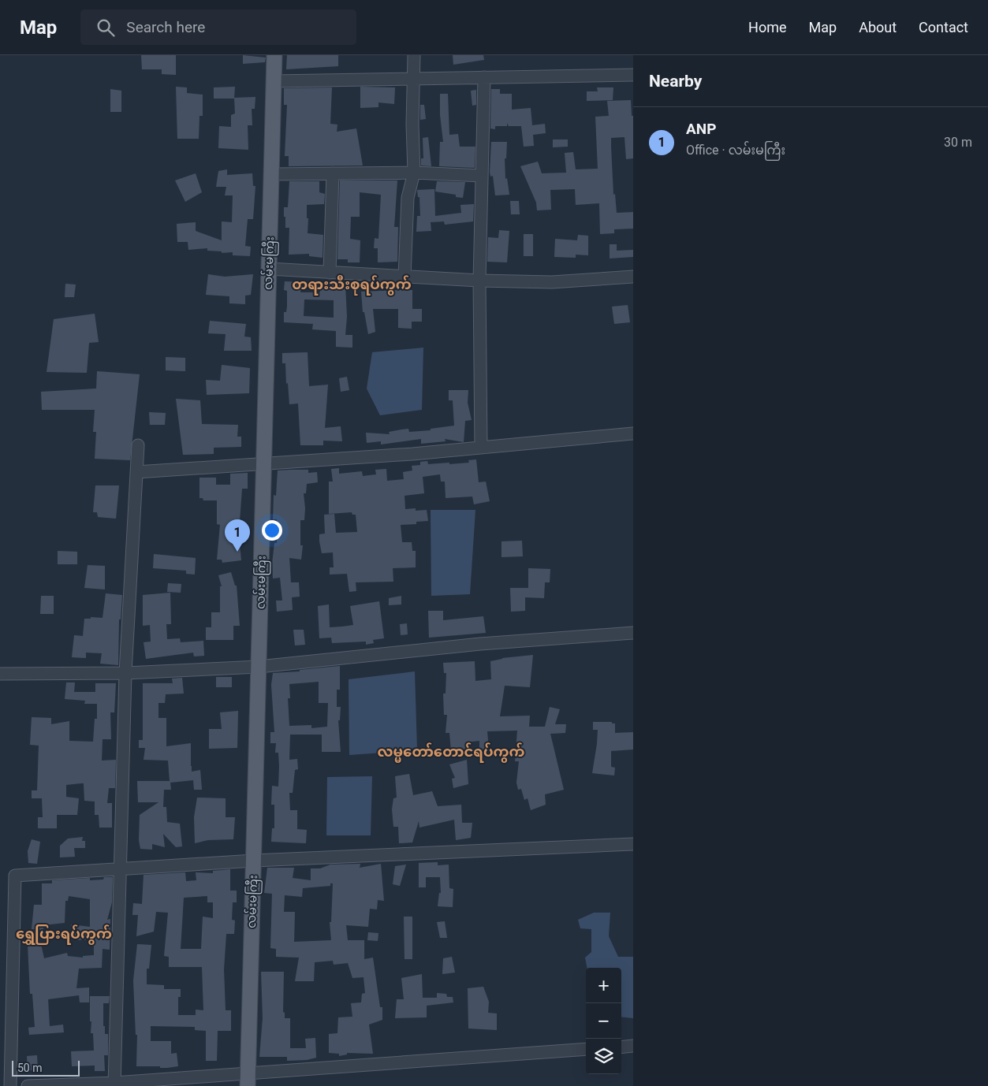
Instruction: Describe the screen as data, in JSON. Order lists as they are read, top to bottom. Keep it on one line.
{"streets":{"main road":["လမ်းမကြီး"]},"districts":["တရားသီးစုရပ်ကွက်","လမ္မတော်တောင်ရပ်ကွက်","ရွှေပြားရပ်ကွက်"],"scale_bar":"50 m","page":{"header":"Map","search":"Search here","nav":["Home","Map","About","Contact"],"heading":"Nearby","list":[{"mark":"1","name":"ANP","note":"Office · လမ်းမကြီး","value":"30 m"}],"pins":"1","map_buttons":["+","−"],"scale":"50 m"}}
